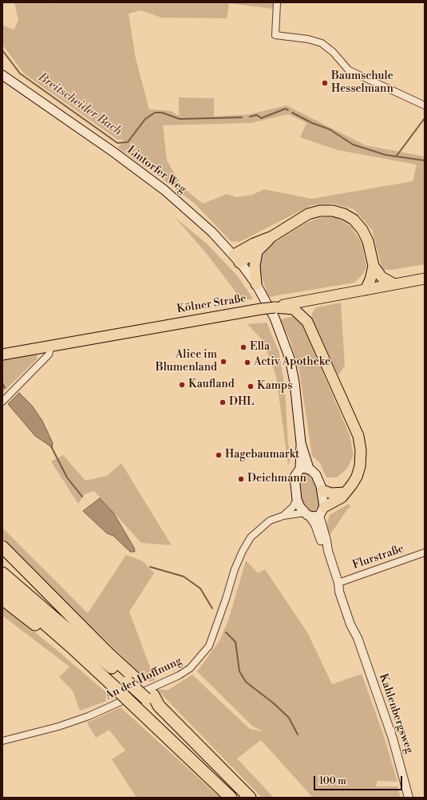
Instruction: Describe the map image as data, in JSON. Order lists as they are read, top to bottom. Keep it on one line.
{"streets":{"main road":["Lintorfer Weg","Kölner Straße","Kahlenbergsweg"],"street":["Flurstraße","An der Hoffnung"]},"crossings":[["Lintorfer Weg","Kahlenbergsweg"],["Flurstraße","Kahlenbergsweg"],["An der Hoffnung","Kahlenbergsweg"]],"water":["Breitscheider Bach"],"places":["Baumschule Hesselmann","Ella","Alice im Blumenland","Activ Apotheke","Kaufland","Kamps","DHL","Hagebaumarkt","Deichmann"],"scale_bar":"100 m"}
